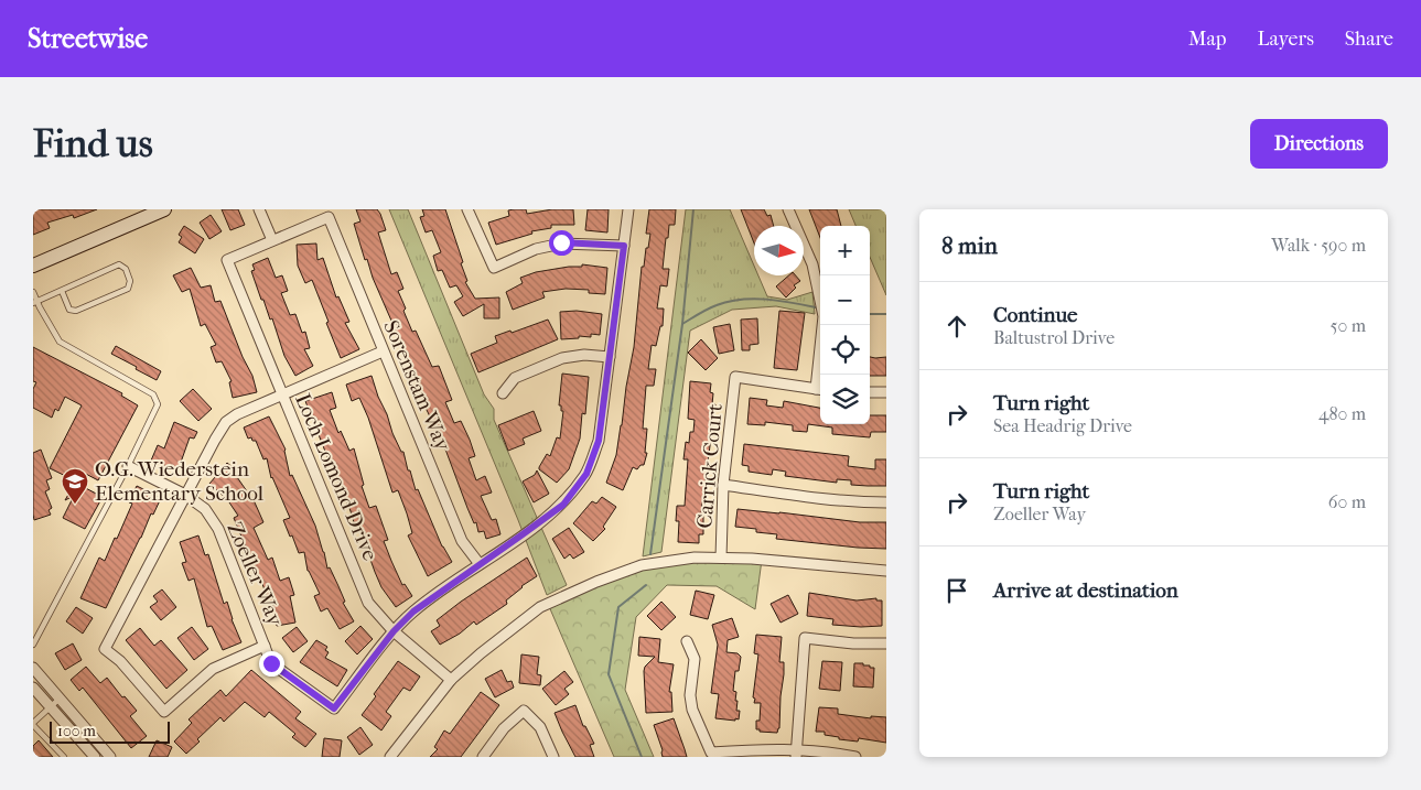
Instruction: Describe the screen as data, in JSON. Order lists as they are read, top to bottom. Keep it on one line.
{"streets":{"street":["Sorenstam Way","Carrick Court","Loch Lomond Drive","Zoeller Way"]},"crossings":[["Sorenstam Way","Loch Lomond Drive"],["Loch Lomond Drive","Zoeller Way"]],"places":{"school or university":["O.G. Wiederstein Elementary School"]},"scale_bar":"100 m","north":"right","page":{"header":"Streetwise","nav":["Map","Layers","Share"],"buttons":"Directions","title":"Find us","heading":["8 min","Walk · 590 m"],"map_buttons":["+","−"],"list":[["Continue","Baltustrol Drive","50 m"],["Turn right","Sea Headrig Drive","480 m"],["Turn right","Zoeller Way","60 m"],"Arrive at destination"],"scale":"100 m"}}
